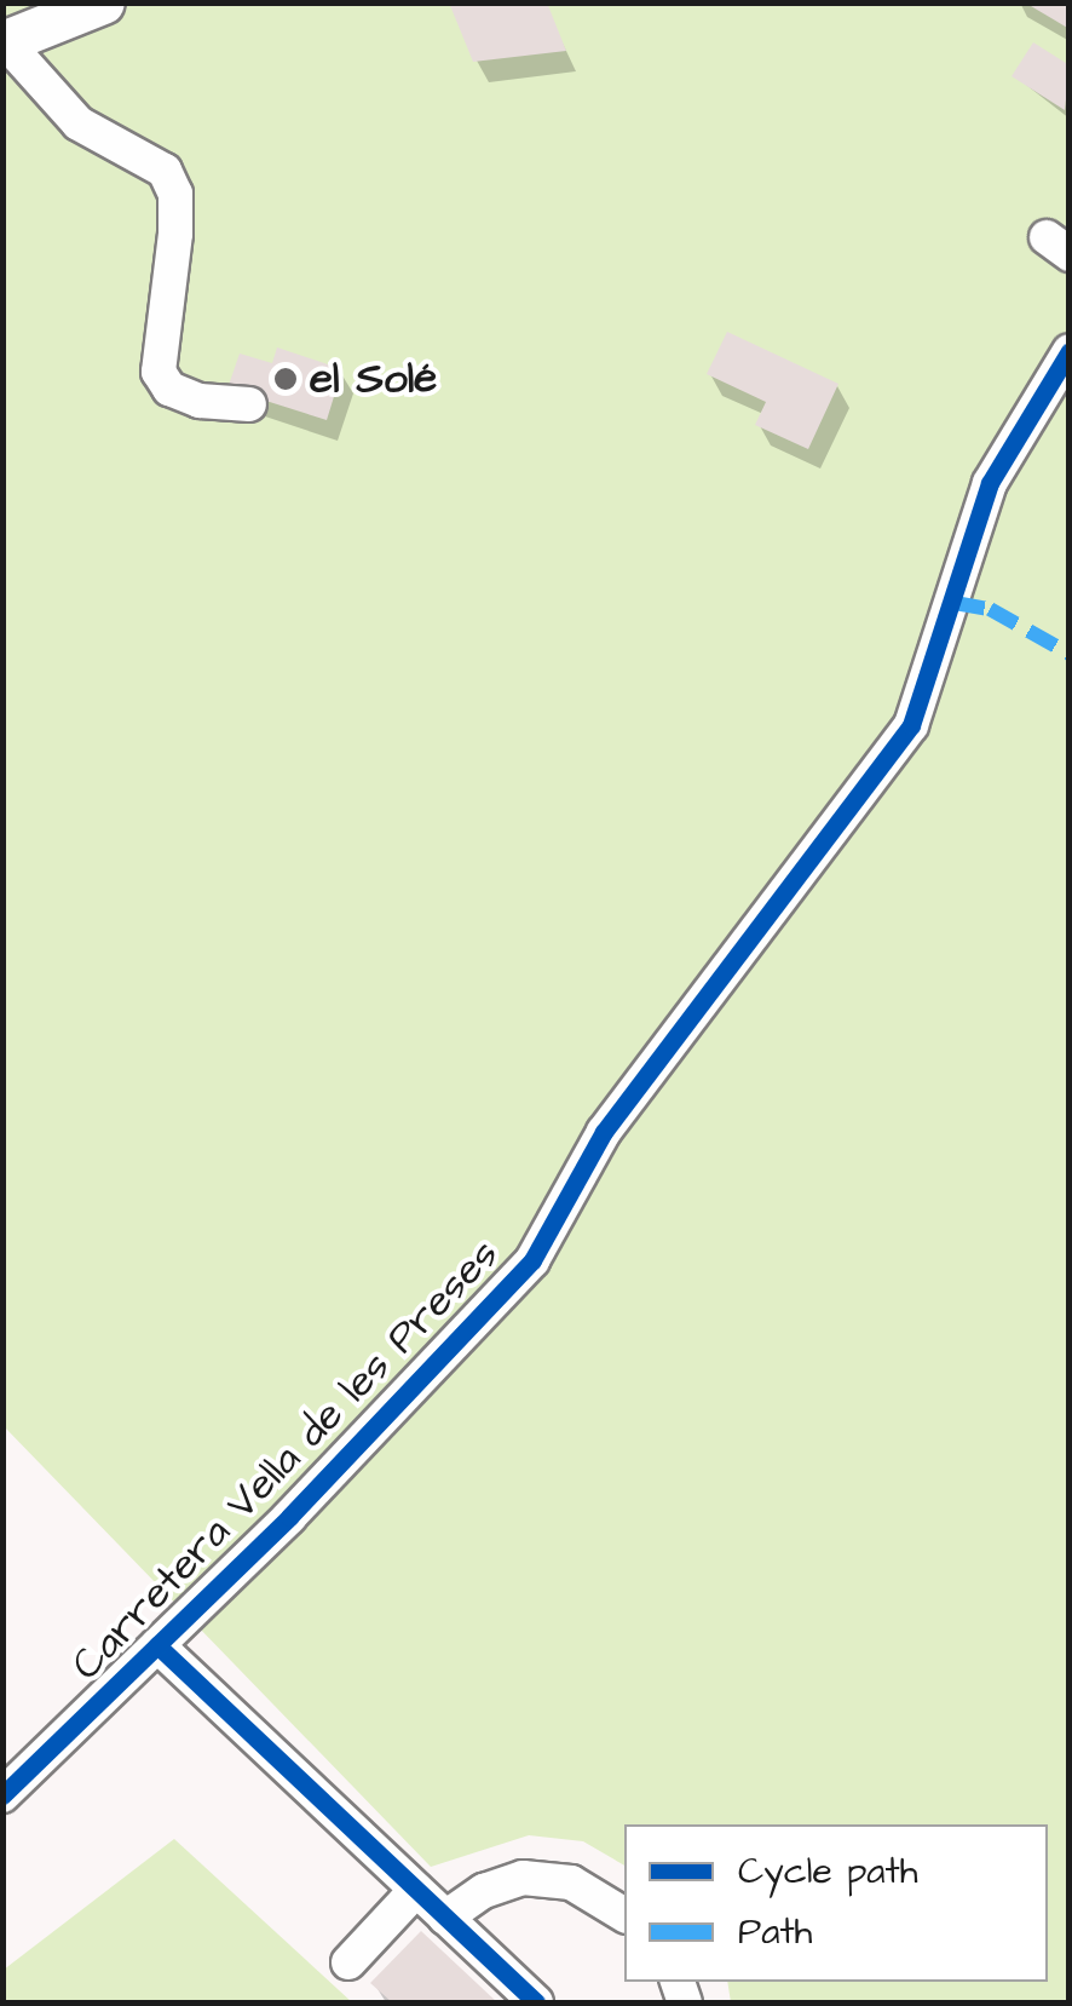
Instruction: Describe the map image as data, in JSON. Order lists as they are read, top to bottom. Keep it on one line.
{"streets":{"street":["Carretera Vella de les Preses"]},"places":["el Solé"],"legend":["Cycle path","Path"]}
